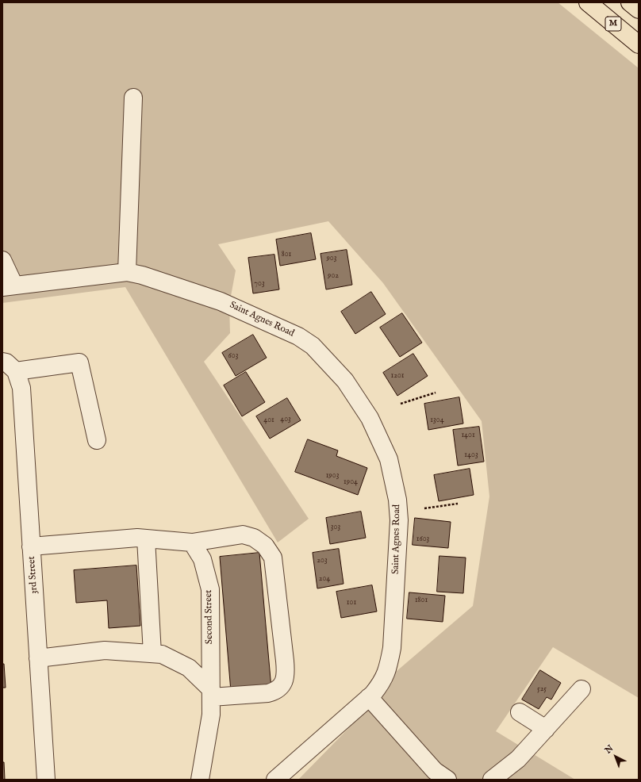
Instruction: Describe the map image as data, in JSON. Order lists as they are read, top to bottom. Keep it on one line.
{"streets":{"highway":["M"],"lane":["Saint Agnes Road","3rd Street","Second Street"]},"house_numbers":["801","903","902","703","603","1201","403","401","1304","1401","1403","1903","1904","303","1603","203","204","1801","101","525"],"north":"top left"}
